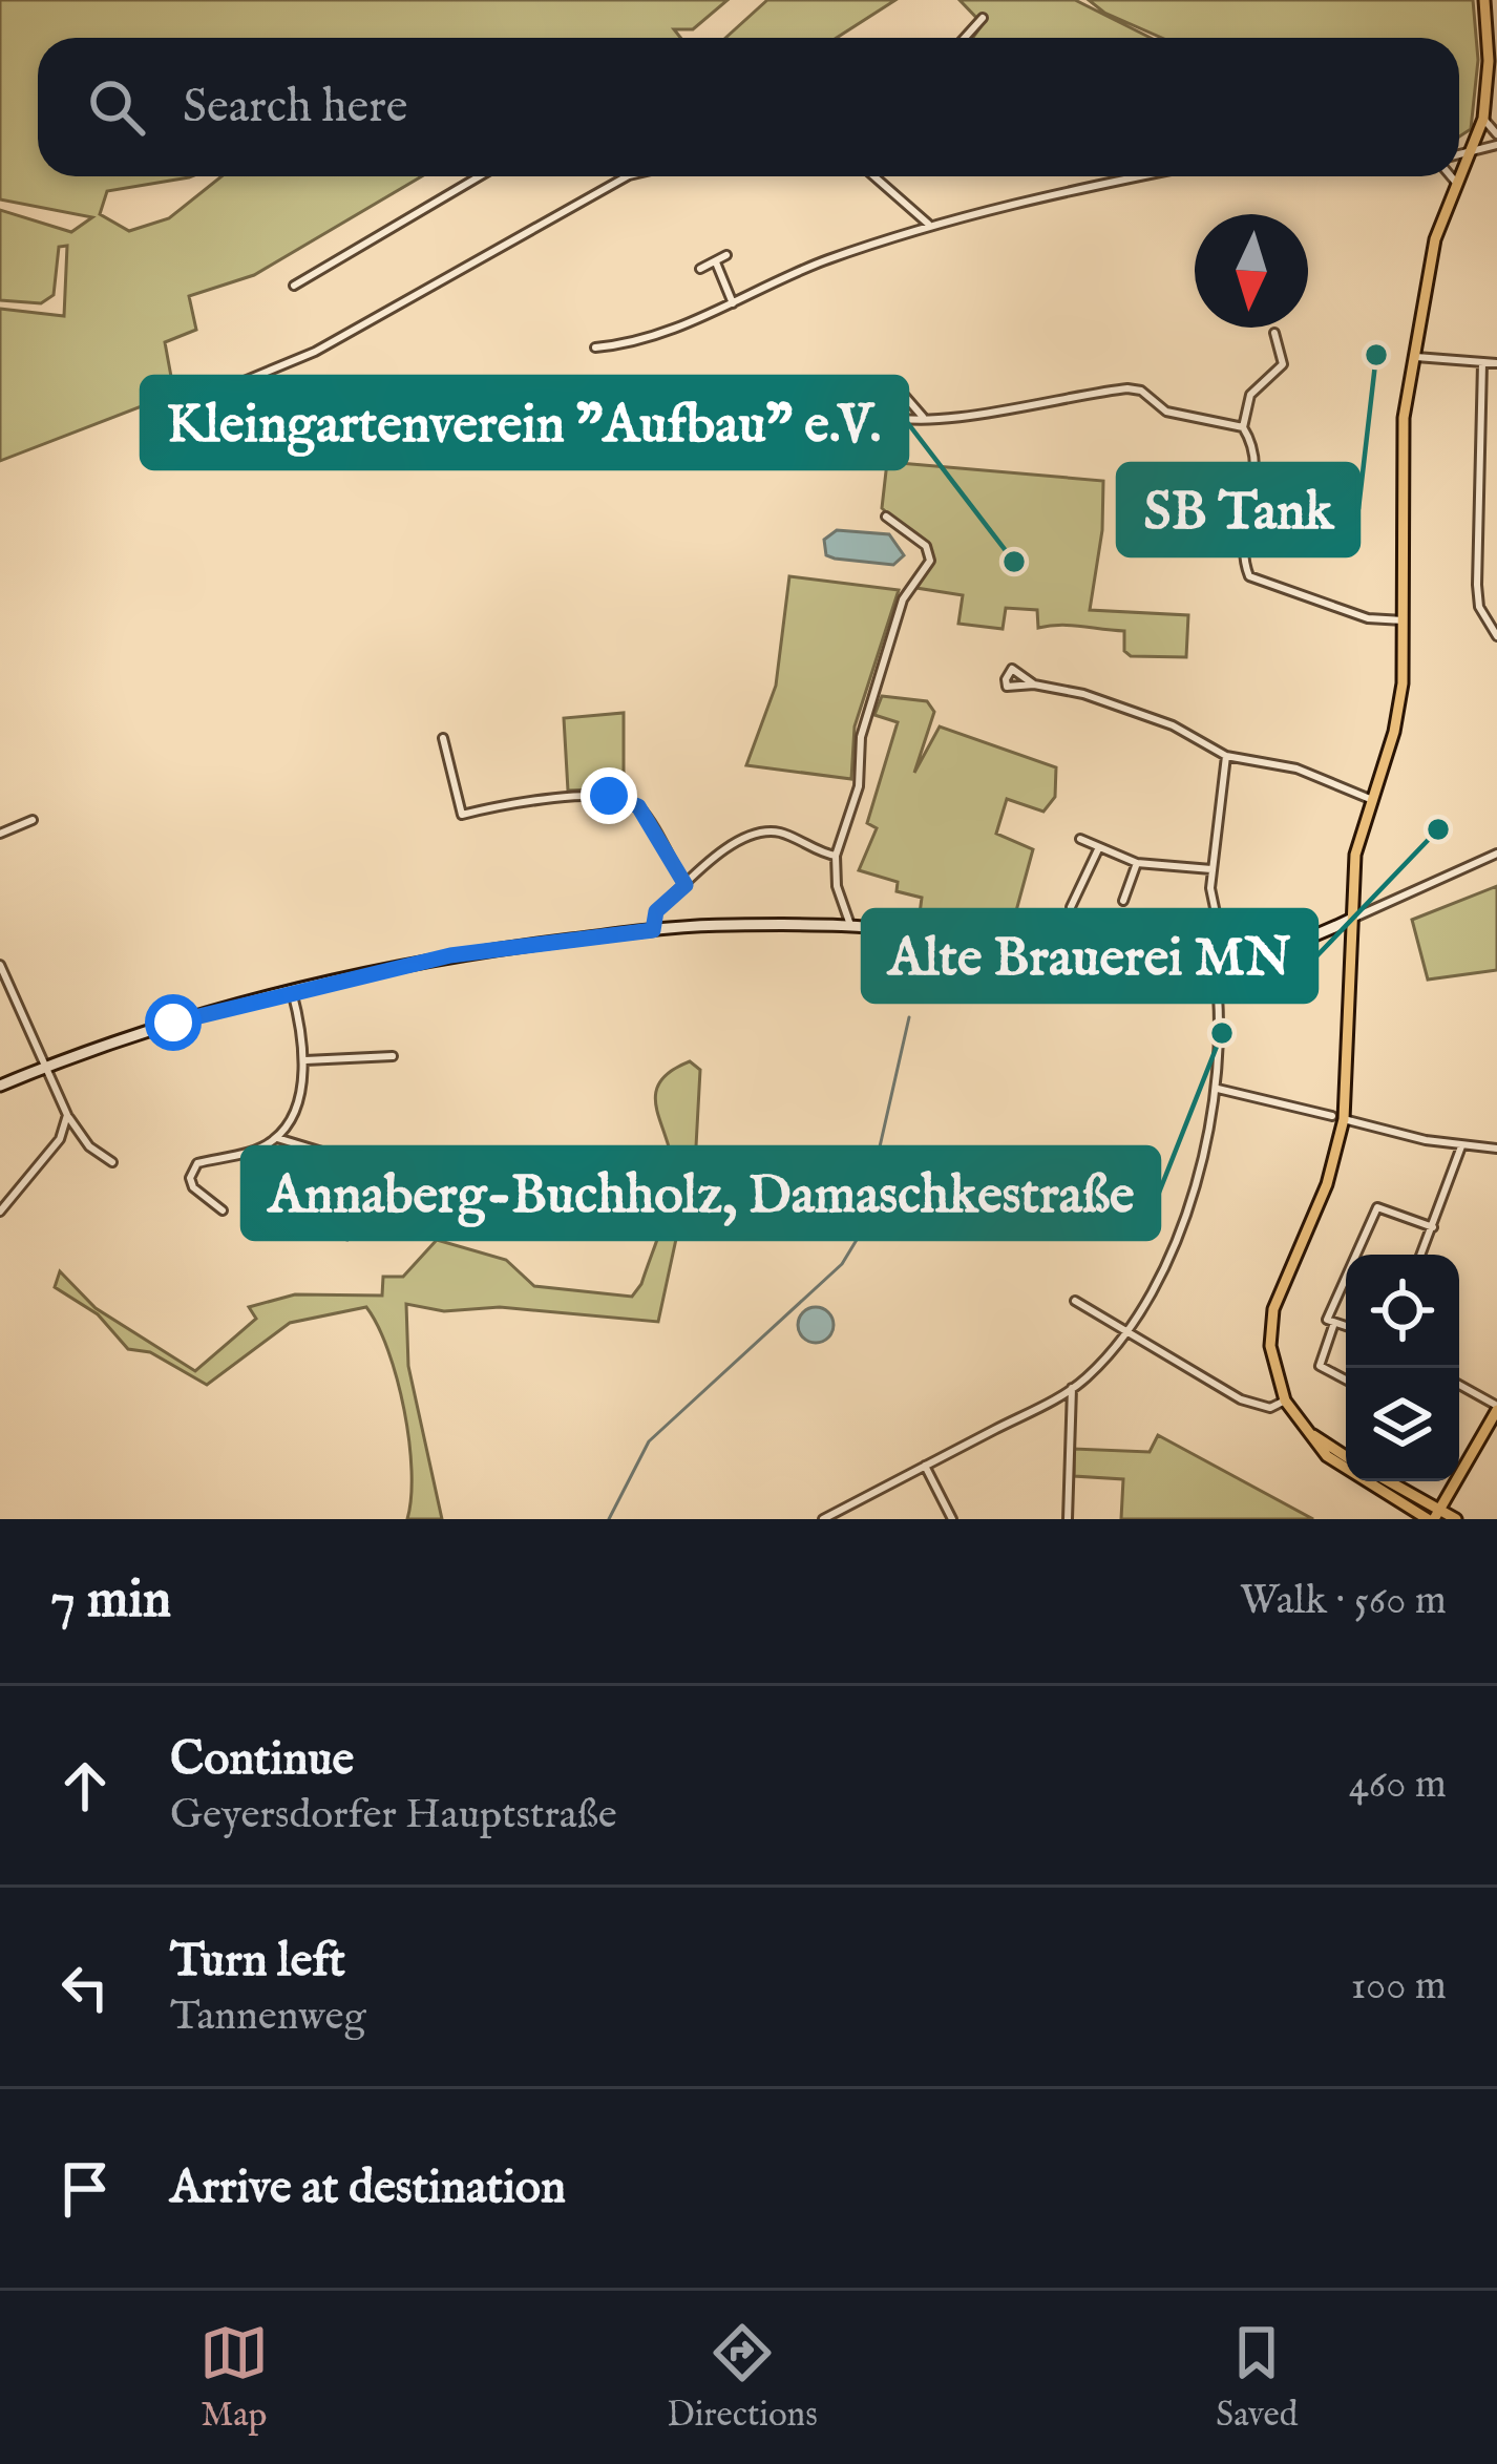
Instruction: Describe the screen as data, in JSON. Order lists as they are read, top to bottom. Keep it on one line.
{"places":["SB Tank","Kleingartenverein \"Aufbau\" e.V.","Alte Brauerei MN","Annaberg-Buchholz, Damaschkestraße"],"north":"bottom","page":{"search":"Search here","heading":["7 min","Walk · 560 m"],"list":[["Continue","Geyersdorfer Hauptstraße","460 m"],["Turn left","Tannenweg","100 m"],"Arrive at destination"],"nav":["Map","Directions","Saved"]}}
